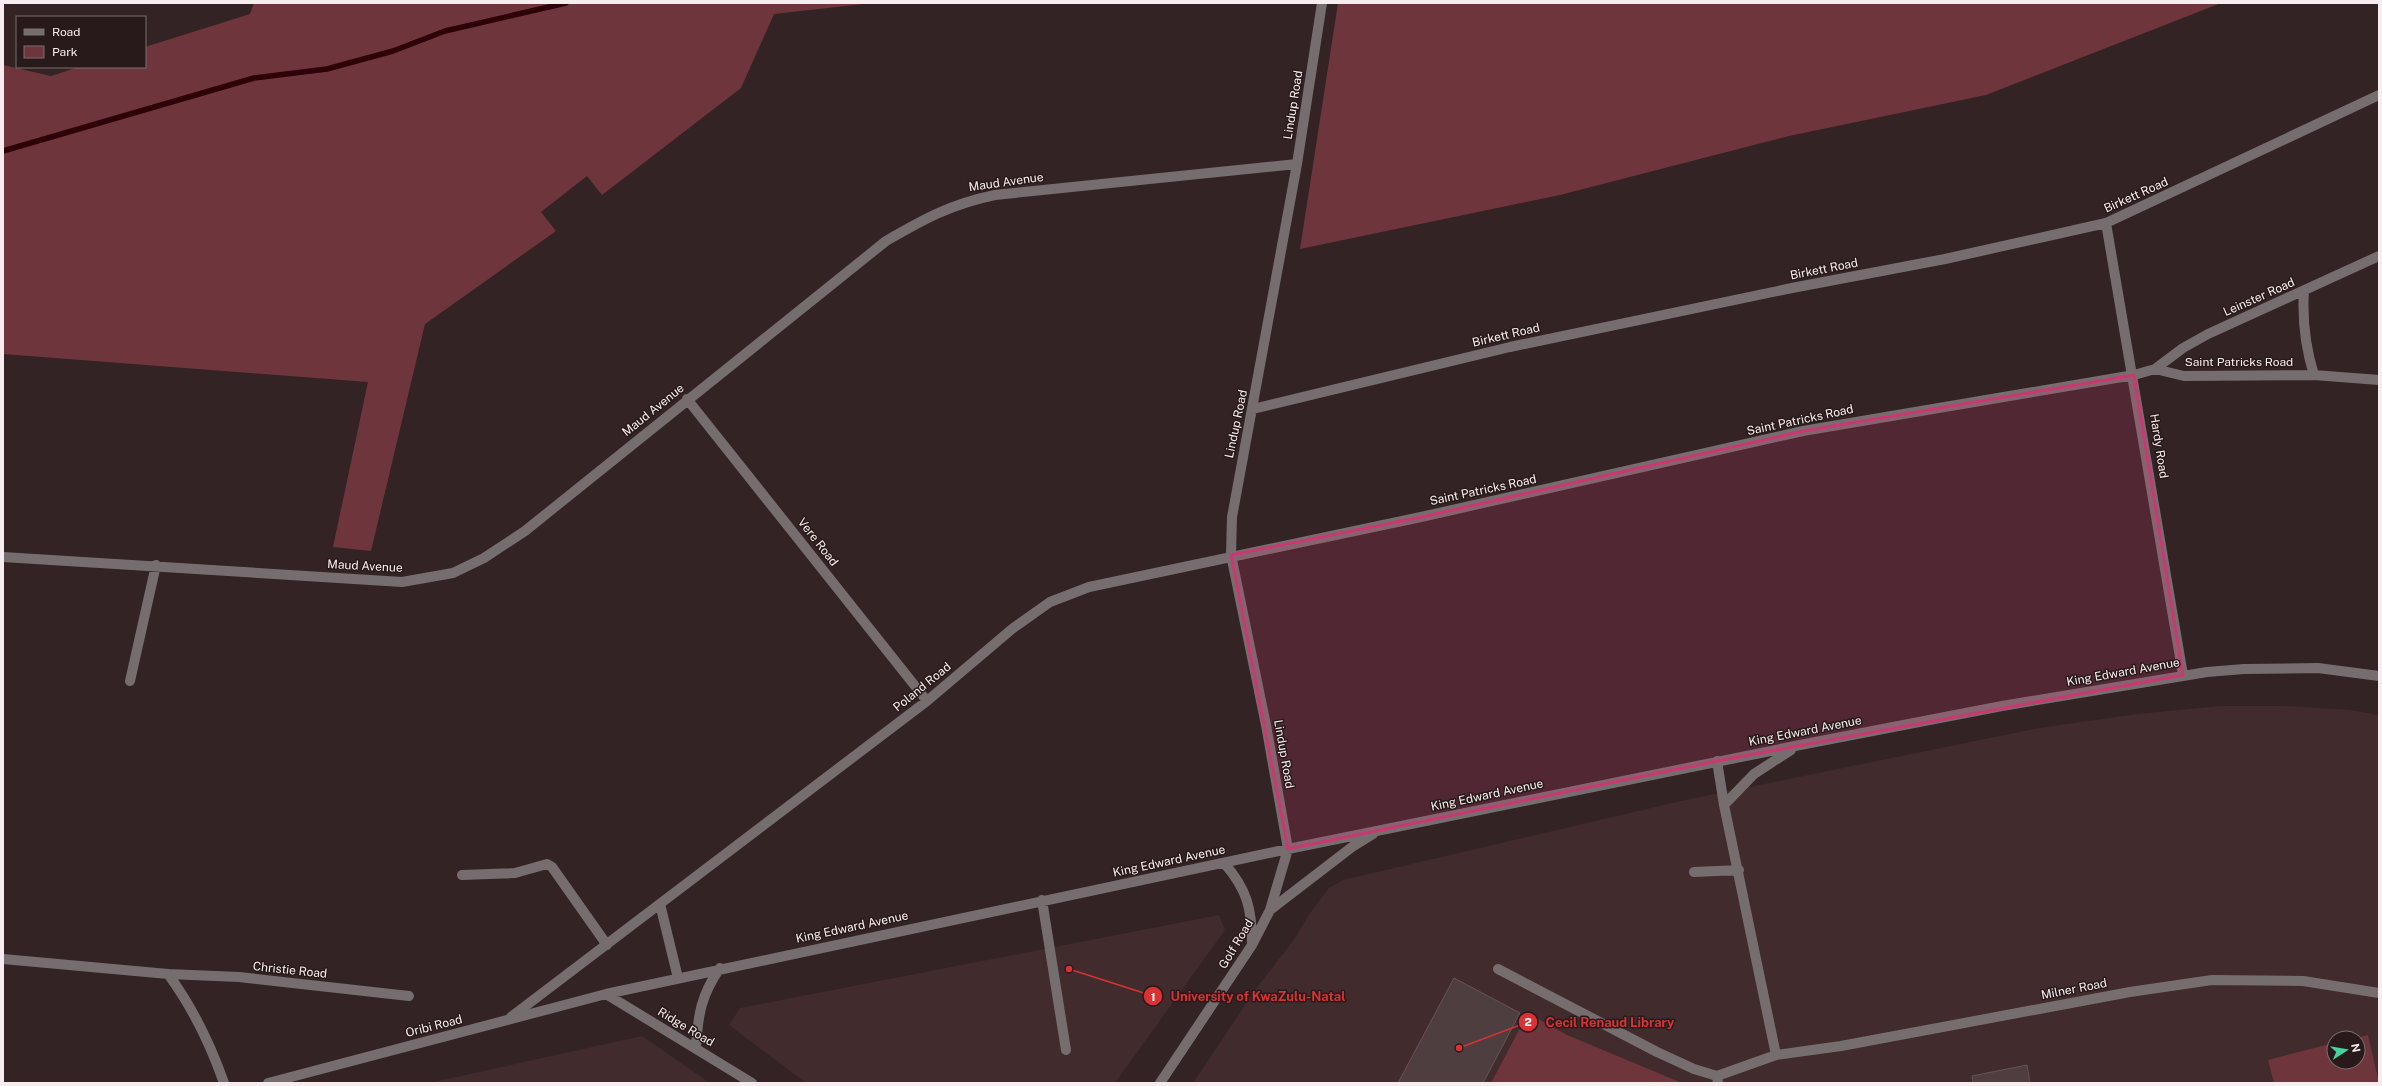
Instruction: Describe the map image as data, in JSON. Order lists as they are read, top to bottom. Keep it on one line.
{"streets":{"street":["Lindup Road","Maud Avenue","Birkett Road","Leinster Road","Saint Patricks Road","Hardy Road","Vere Road","King Edward Avenue","Poland Road","Golf Road","Christie Road","Milner Road","Oribi Road","Ridge Road"]},"crossings":[["Lindup Road","Maud Avenue"],["Lindup Road","Birkett Road"],["Lindup Road","Saint Patricks Road"],["Lindup Road","King Edward Avenue"],["Lindup Road","Poland Road"],["Lindup Road","Golf Road"],["Maud Avenue","Vere Road"],["Birkett Road","Hardy Road"],["Leinster Road","Saint Patricks Road"],["Saint Patricks Road","Hardy Road"],["Saint Patricks Road","Poland Road"],["Hardy Road","King Edward Avenue"],["Vere Road","Poland Road"],["King Edward Avenue","Golf Road"],["King Edward Avenue","Oribi Road"],["King Edward Avenue","Ridge Road"],["Poland Road","Oribi Road"],["Oribi Road","Ridge Road"]],"places":["University of KwaZulu-Natal","Cecil Renaud Library"],"legend":["Road","Park"],"north":"right"}
